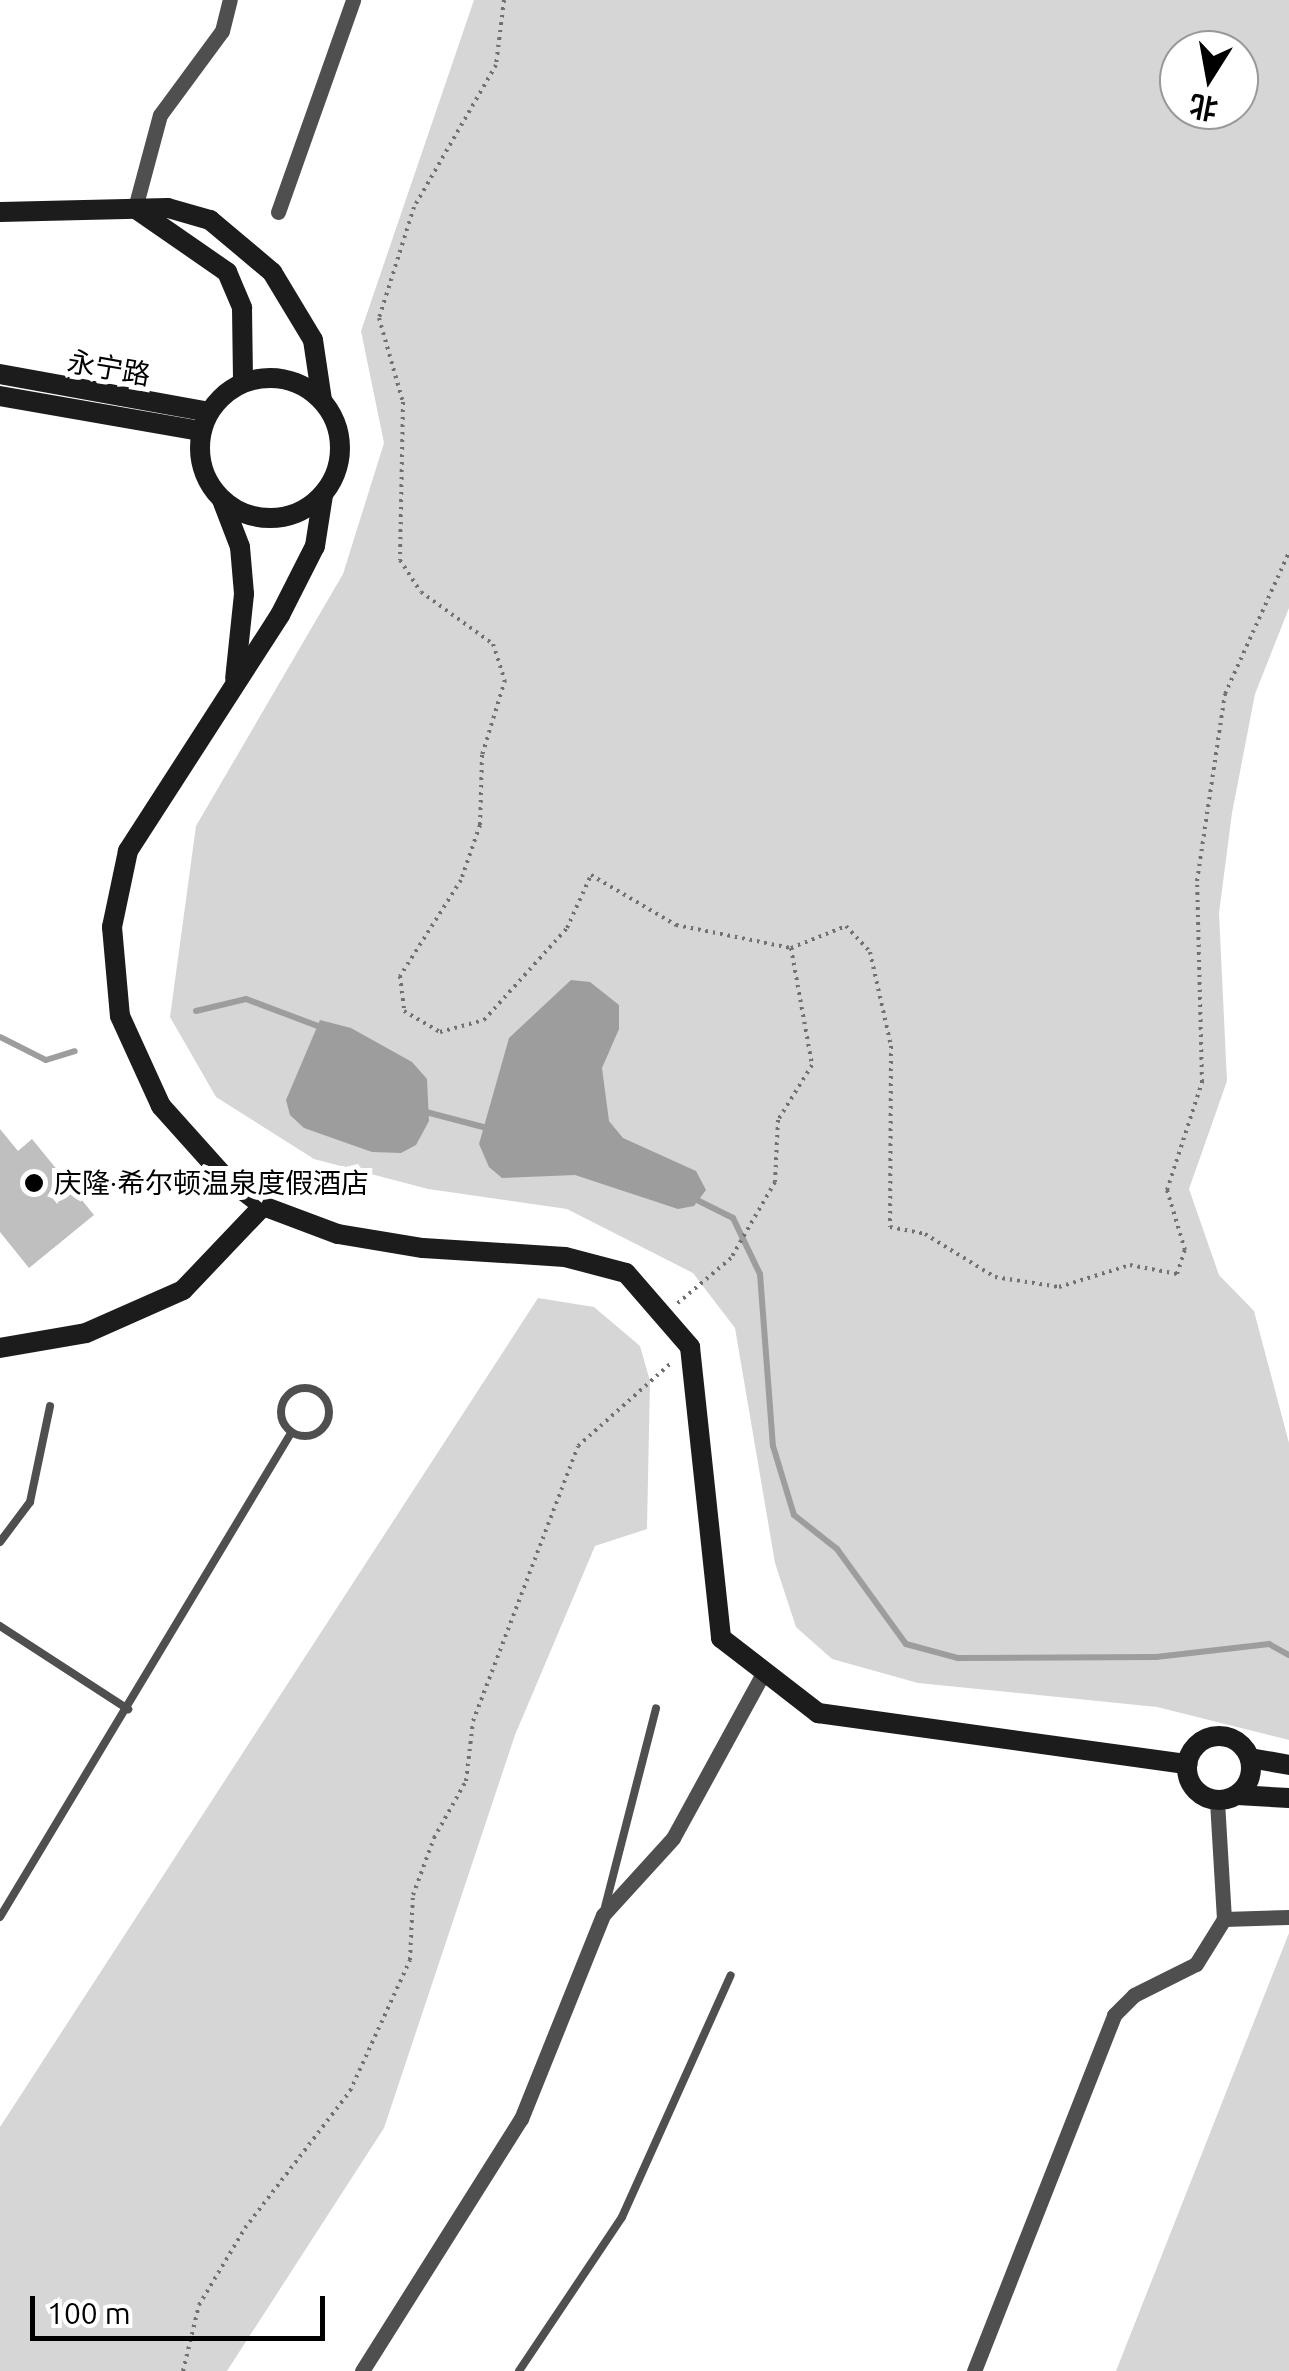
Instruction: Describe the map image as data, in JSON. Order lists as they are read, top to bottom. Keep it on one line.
{"streets":{"street":["永宁路"]},"places":["庆隆·希尔顿温泉度假酒店"],"scale_bar":"100 m","north":"bottom"}
